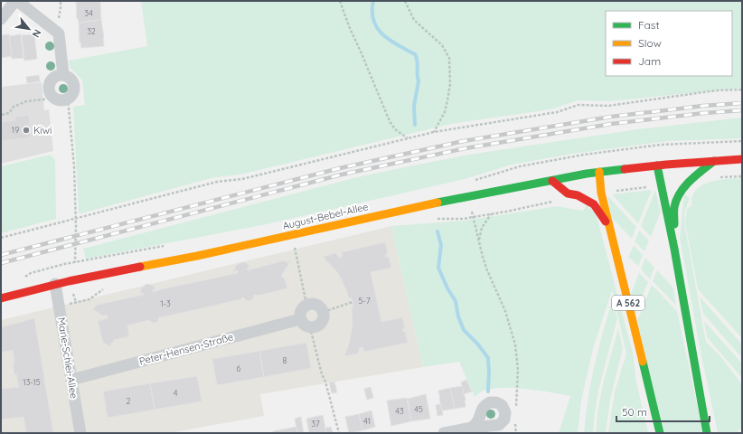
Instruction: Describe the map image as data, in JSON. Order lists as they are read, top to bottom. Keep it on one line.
{"streets":{"main road":["August-Bebel-Allee","A 562"],"street":["Peter-Hensen-Straße","Marie-Schlei-Allee"]},"crossings":[["August-Bebel-Allee","A 562"],["August-Bebel-Allee","Marie-Schlei-Allee"],["Peter-Hensen-Straße","Marie-Schlei-Allee"]],"places":["Kiwi"],"house_numbers":["34","32","19","5-7","1-3","8","6","13-15","4","2","45","43","41","37"],"legend":["Fast","Slow","Jam"],"scale_bar":"50 m","north":"bottom right"}
